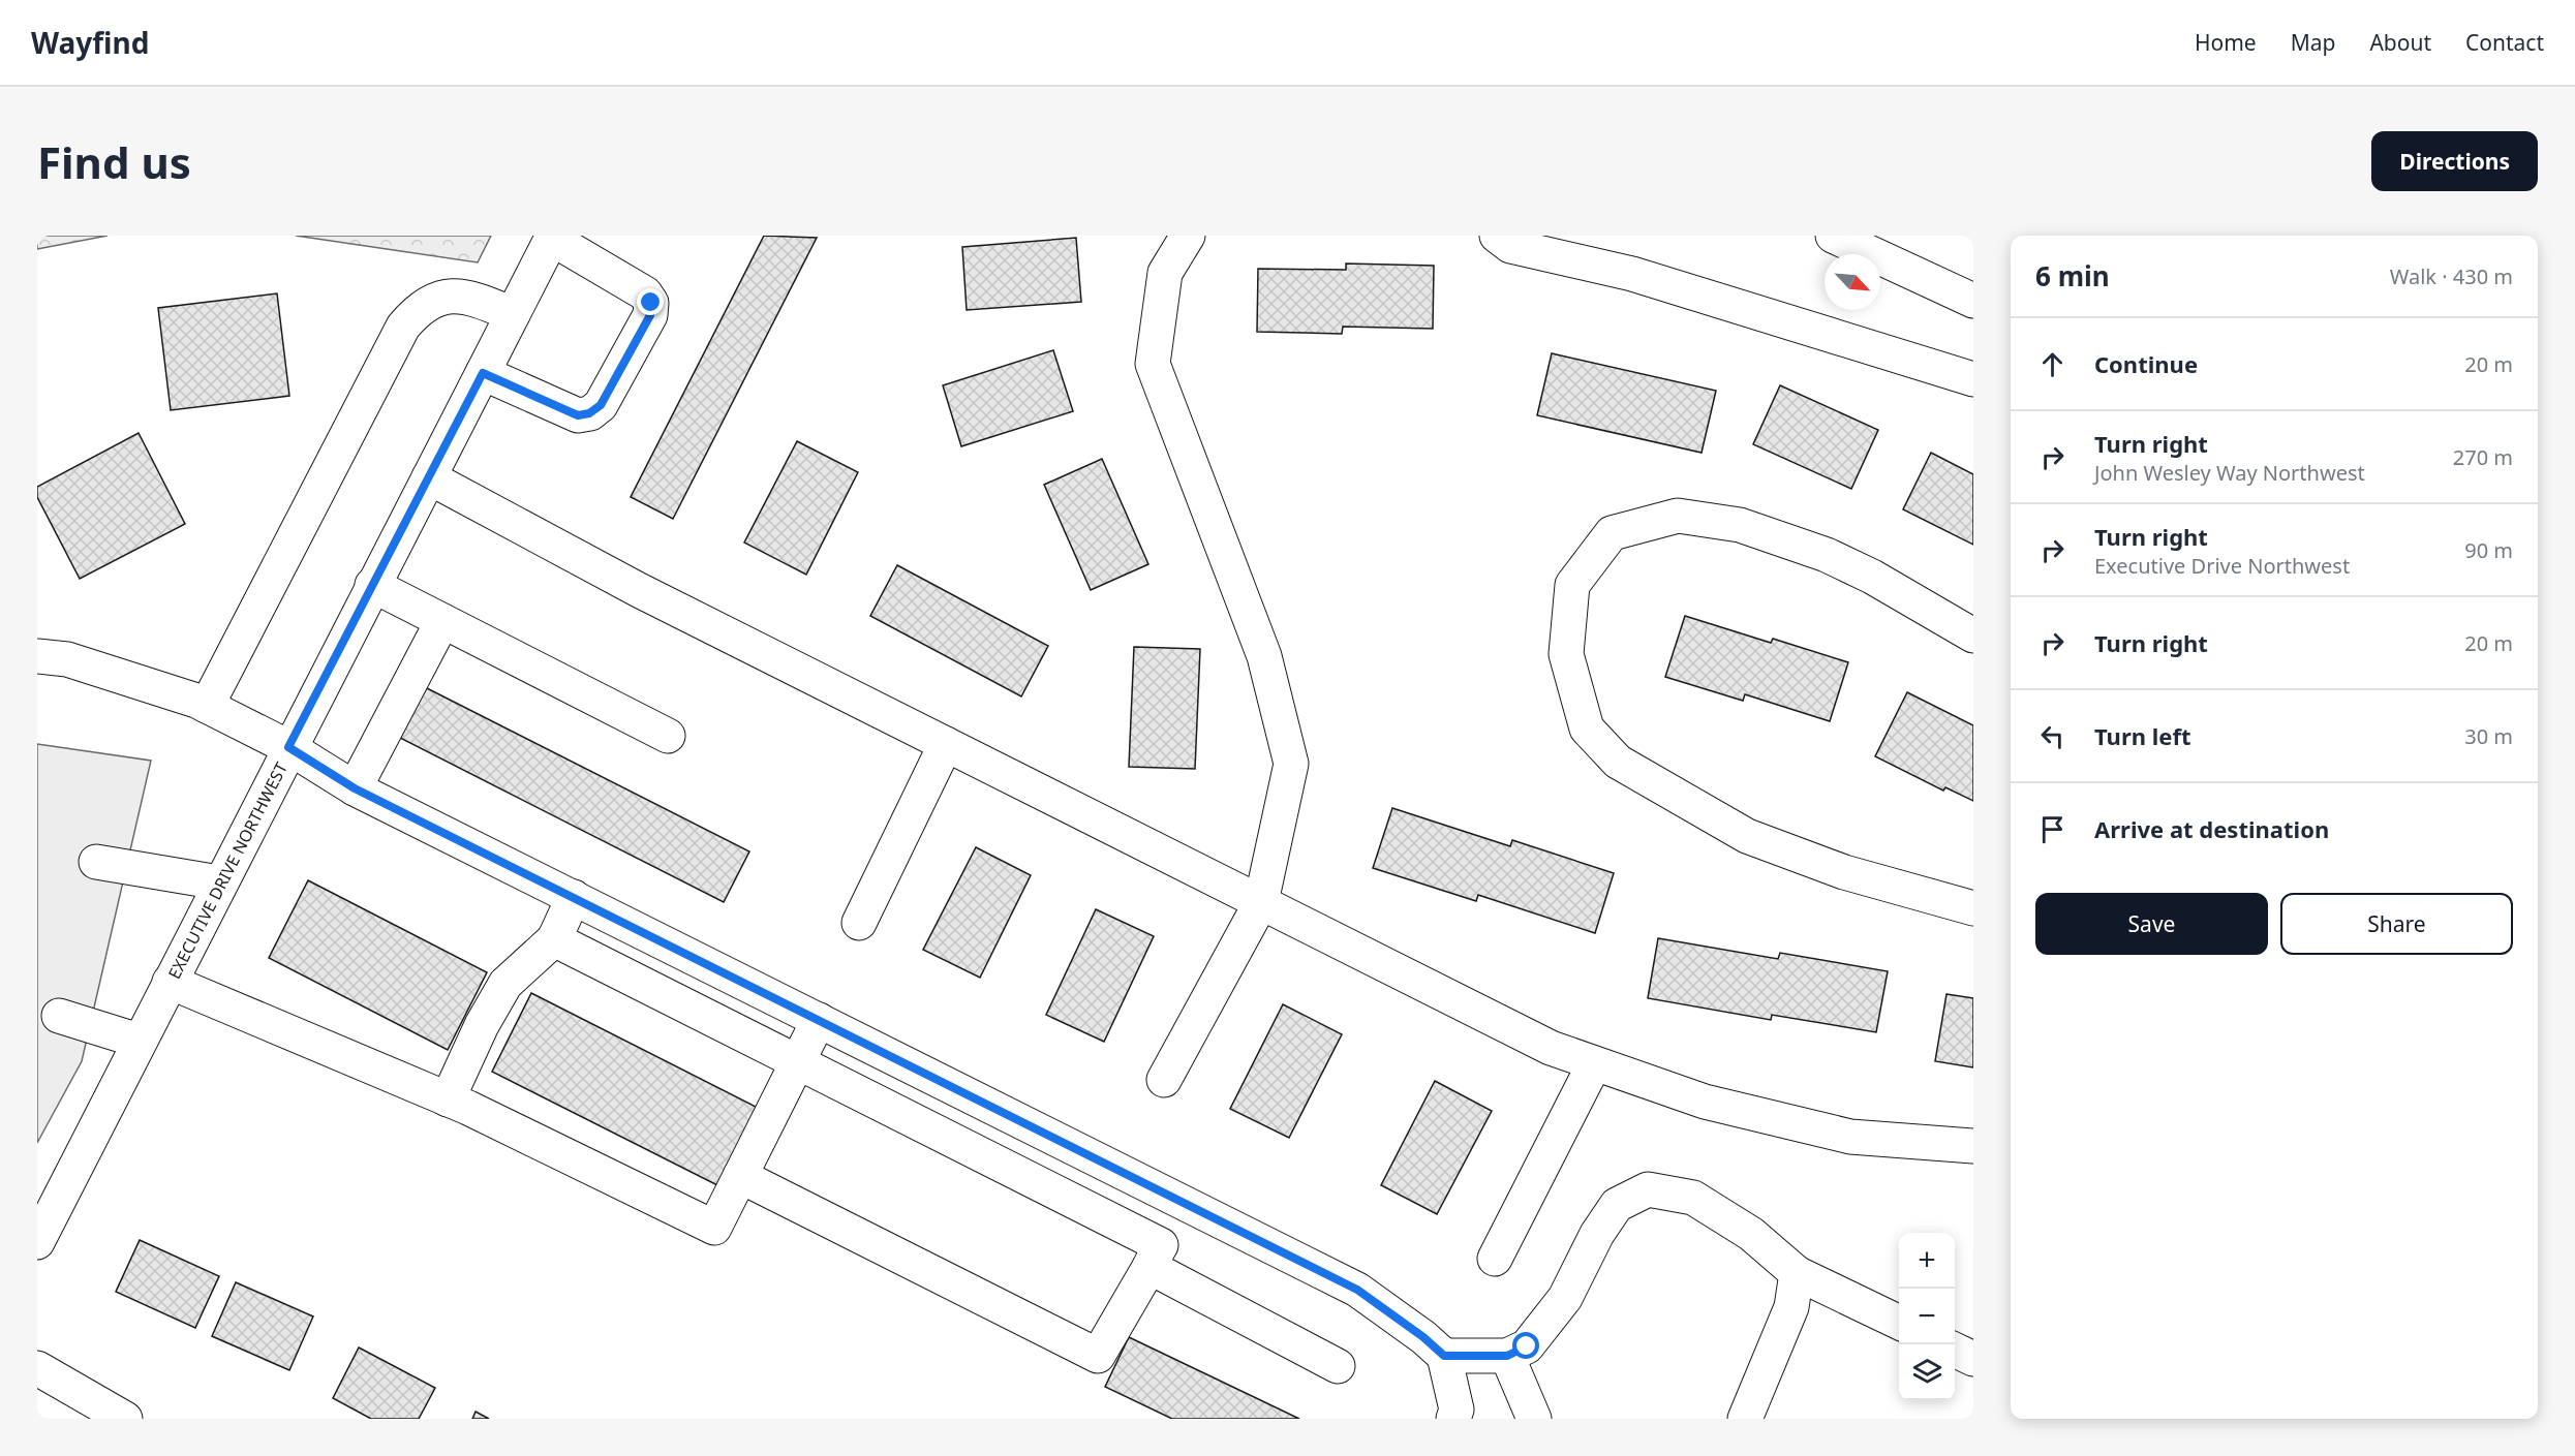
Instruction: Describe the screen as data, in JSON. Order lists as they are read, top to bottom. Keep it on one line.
{"streets":{"street":["EXECUTIVE DRIVE NORTHWEST"]},"north":"bottom right","page":{"header":"Wayfind","nav":["Home","Map","About","Contact"],"buttons":["Directions",["Save","Share"]],"title":"Find us","heading":["6 min","Walk · 430 m"],"list":[["Continue","20 m"],["Turn right","John Wesley Way Northwest","270 m"],["Turn right","Executive Drive Northwest","90 m"],["Turn right","20 m"],["Turn left","30 m"],"Arrive at destination"],"map_buttons":["+","−"]}}
